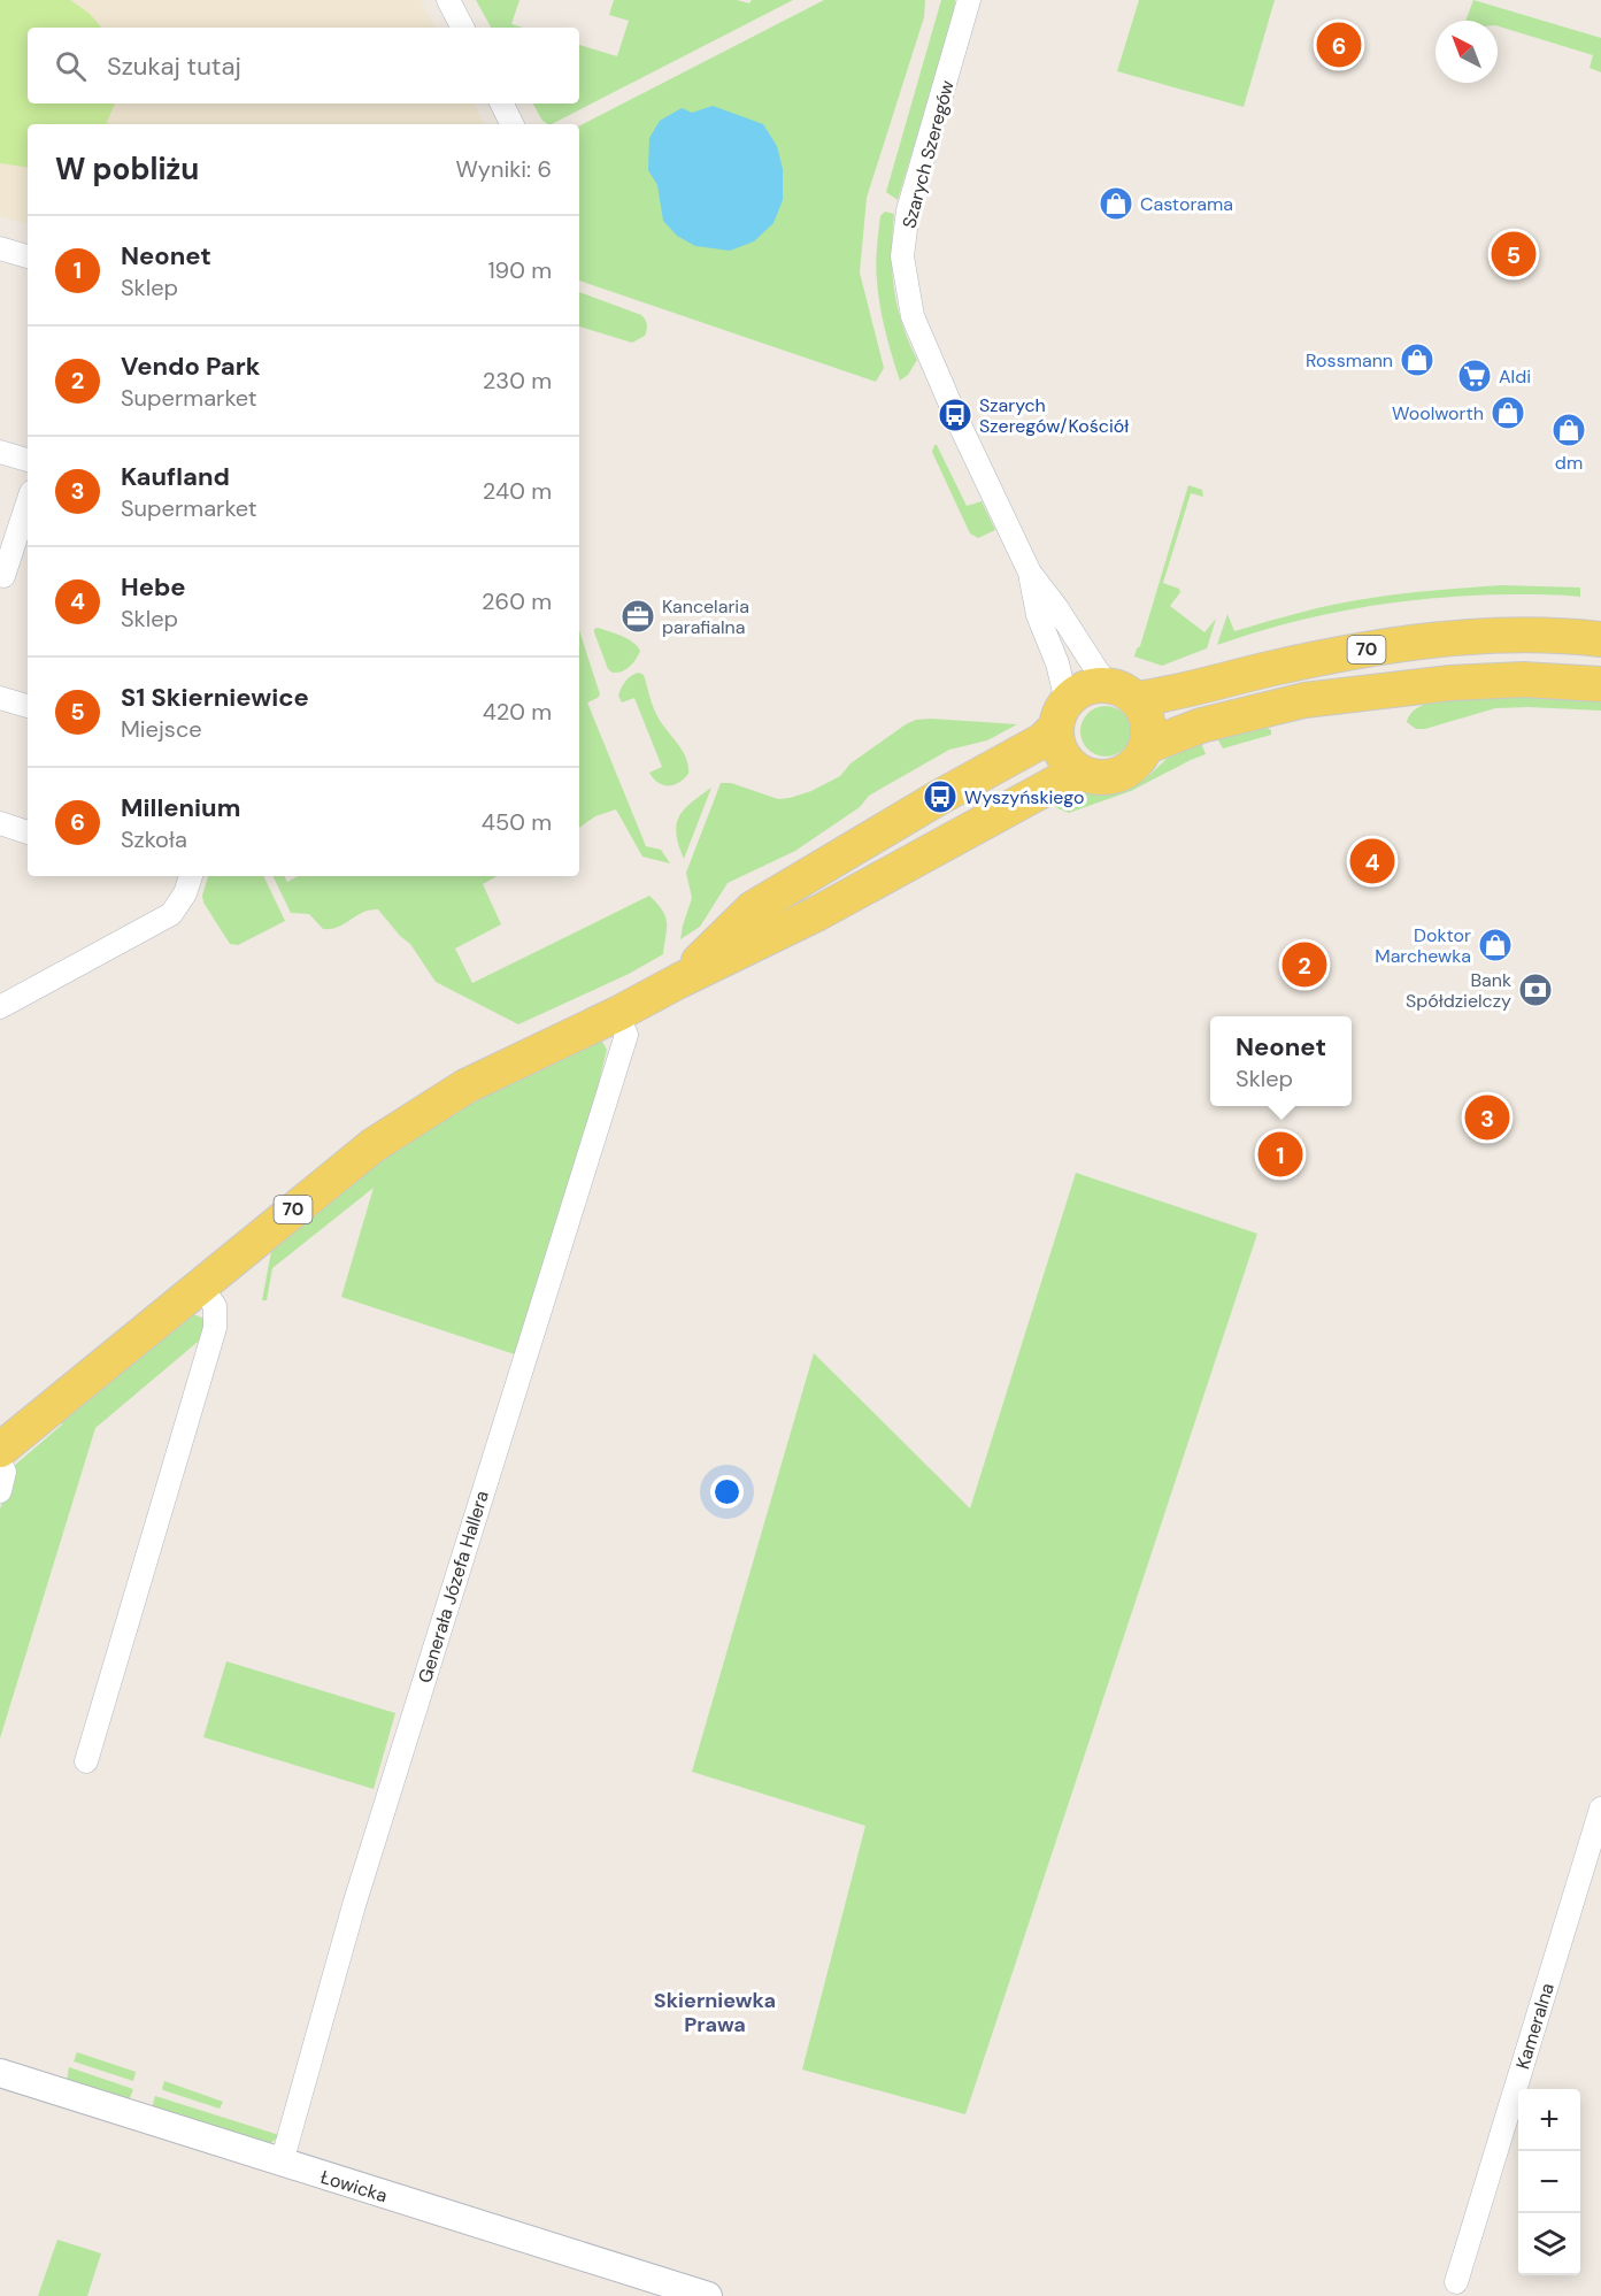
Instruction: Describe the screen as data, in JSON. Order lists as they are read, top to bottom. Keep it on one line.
{"streets":{"main road":["70"],"street":["Szarych Szeregów","Generała Józefa Hallera","Kameralna","Łowicka"]},"crossings":[["Szarych Szeregów","70"],["70","Generała Józefa Hallera"],["Generała Józefa Hallera","Łowicka"]],"districts":["Skierniewka Prawa"],"places":{"shop":["Castorama","Rossmann","Woolworth","dm","Doktor Marchewka"],"supermarket":["Aldi"],"bus stop":["Szarych Szeregów/Kościół","Wyszyńskiego"],"office":["Kancelaria parafialna"],"bank":["Bank Spółdzielczy"]},"north":"top left","page":{"pins":["6","5","4","2","3","1"],"search":"Szukaj tutaj","heading":["W pobliżu","Wyniki: 6"],"list":[{"mark":"1","name":"Neonet","note":"Sklep","value":"190 m"},{"mark":"2","name":"Vendo Park","note":"Supermarket","value":"230 m"},{"mark":"3","name":"Kaufland","note":"Supermarket","value":"240 m"},{"mark":"4","name":"Hebe","note":"Sklep","value":"260 m"},{"mark":"5","name":"S1 Skierniewice","note":"Miejsce","value":"420 m"},{"mark":"6","name":"Millenium","note":"Szkoła","value":"450 m"}],"popup":["Neonet","Sklep"],"map_buttons":["+","−"]}}
